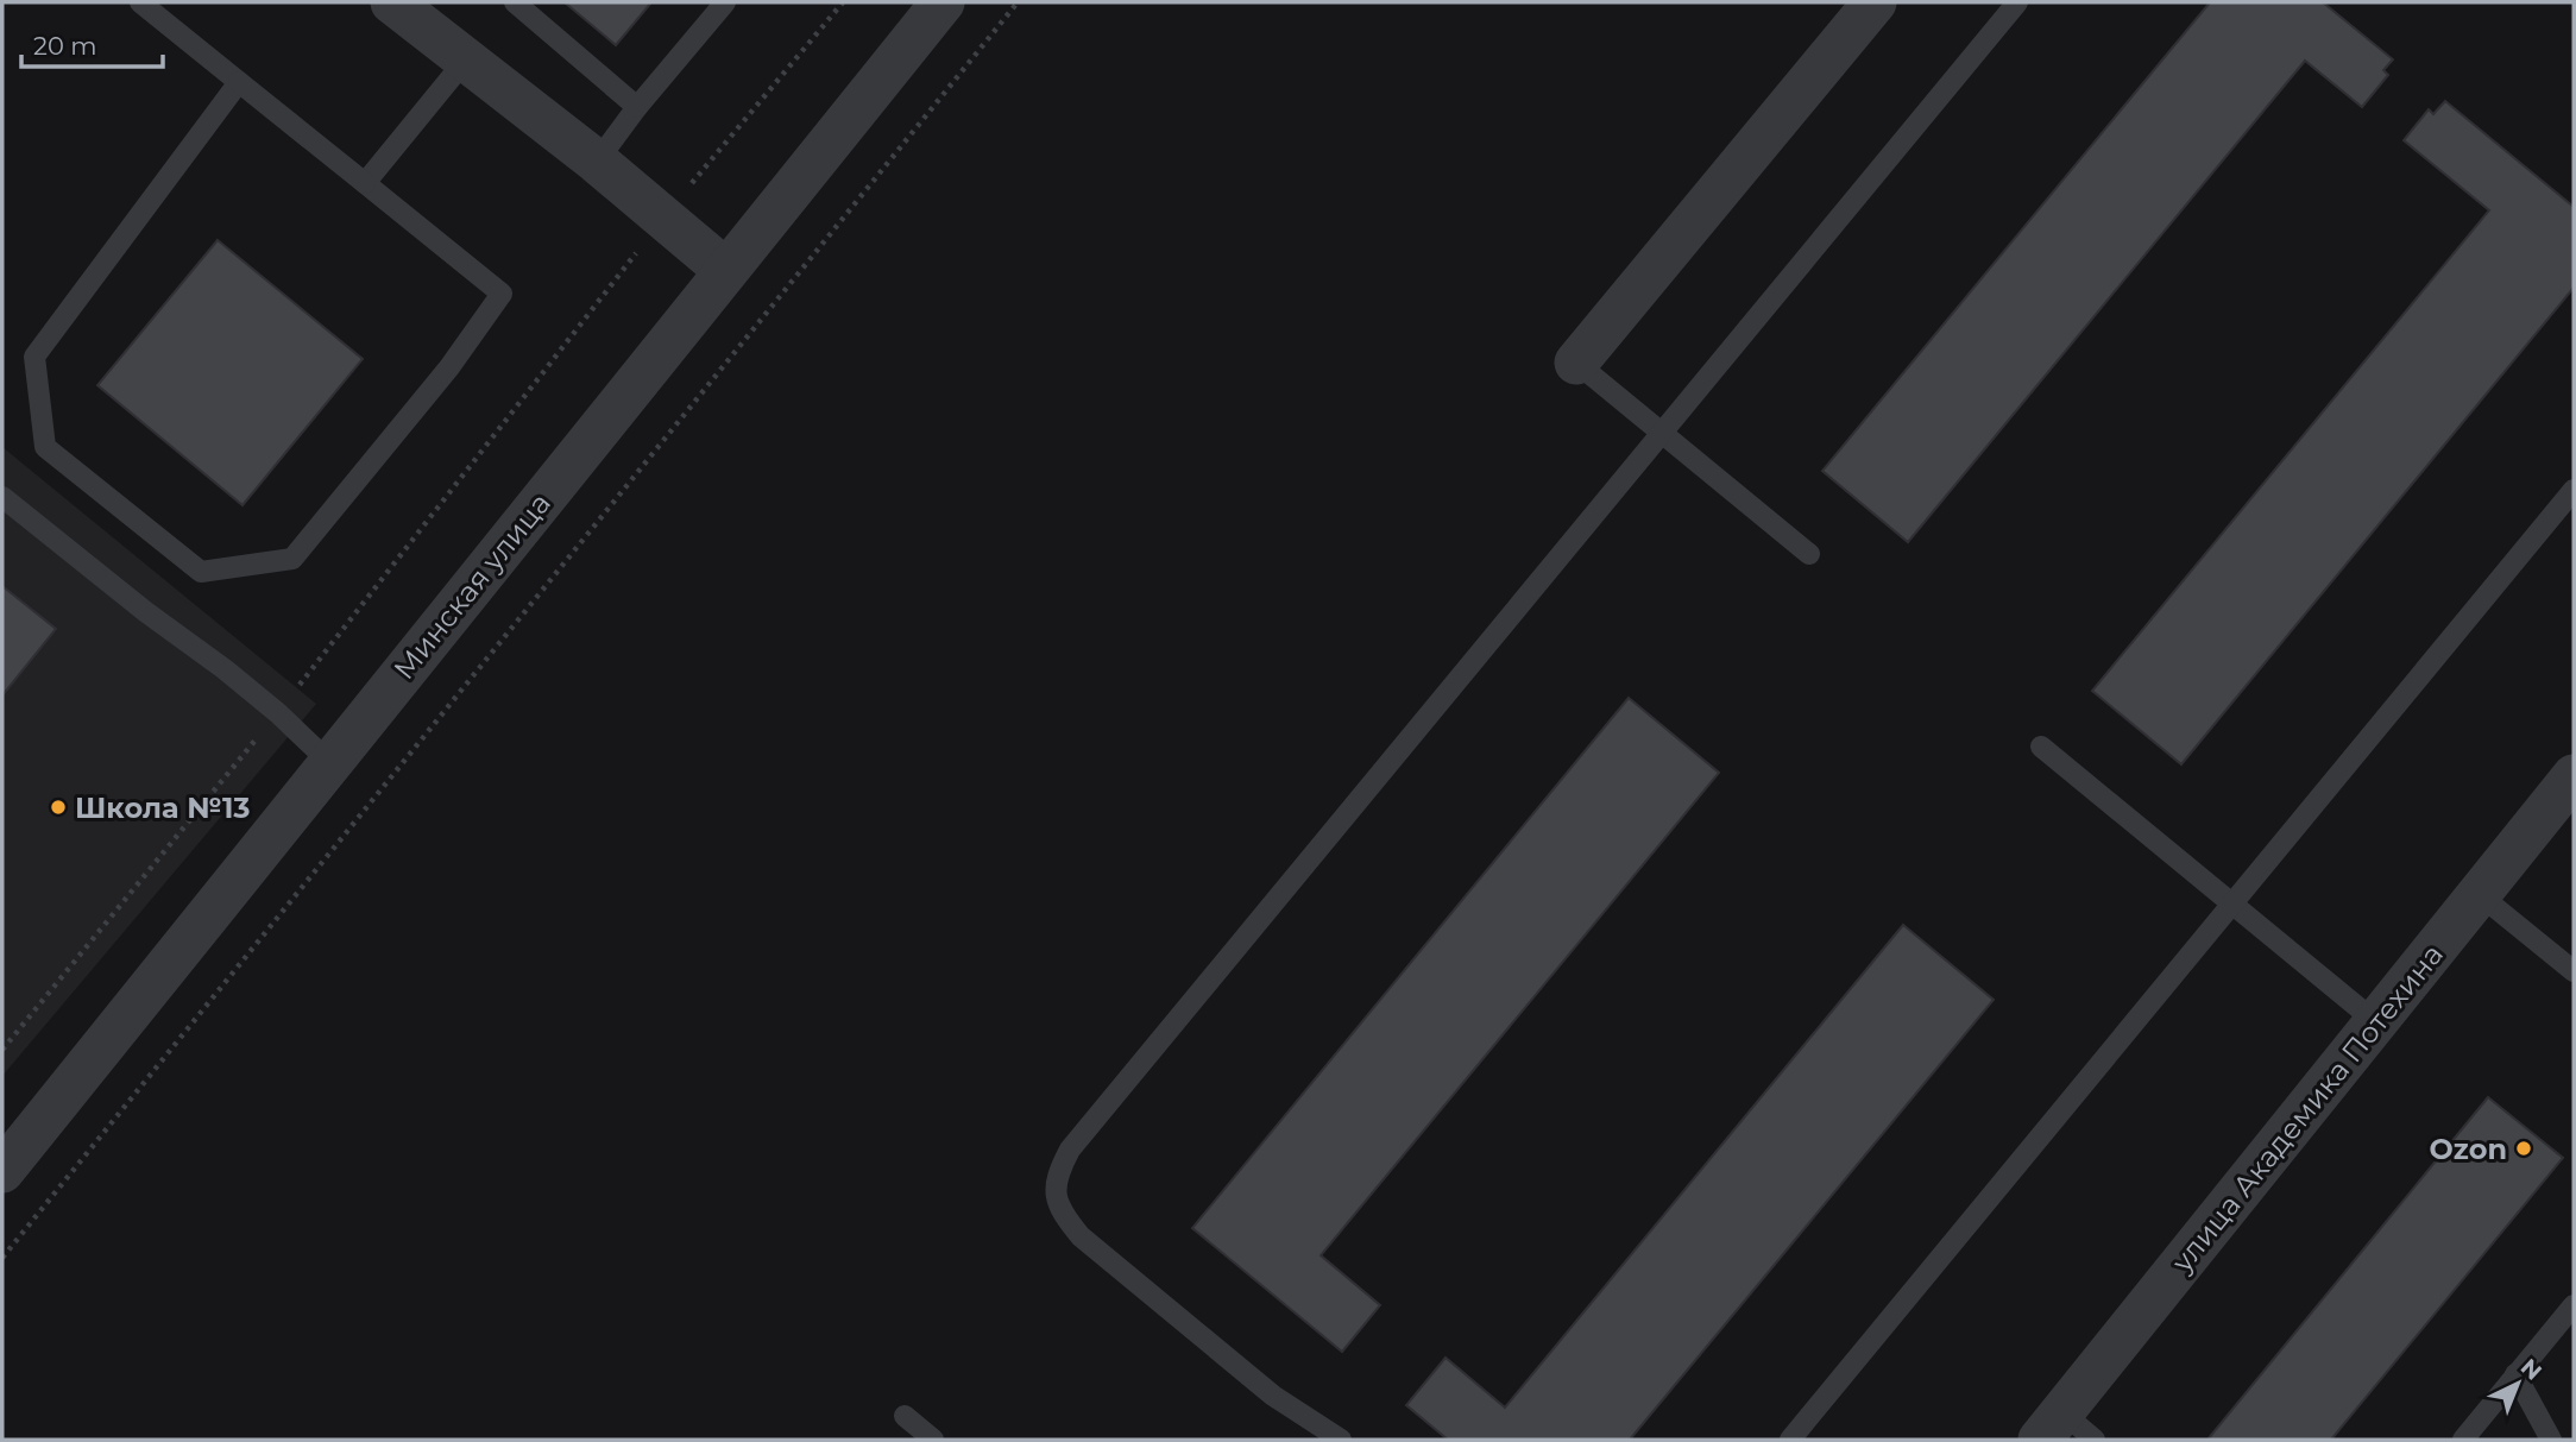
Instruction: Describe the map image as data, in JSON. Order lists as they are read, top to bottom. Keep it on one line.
{"streets":{"street":["Минская улица","улица Академика Потехина"]},"places":["Школа №13","Ozon"],"scale_bar":"20 m","north":"top right"}
